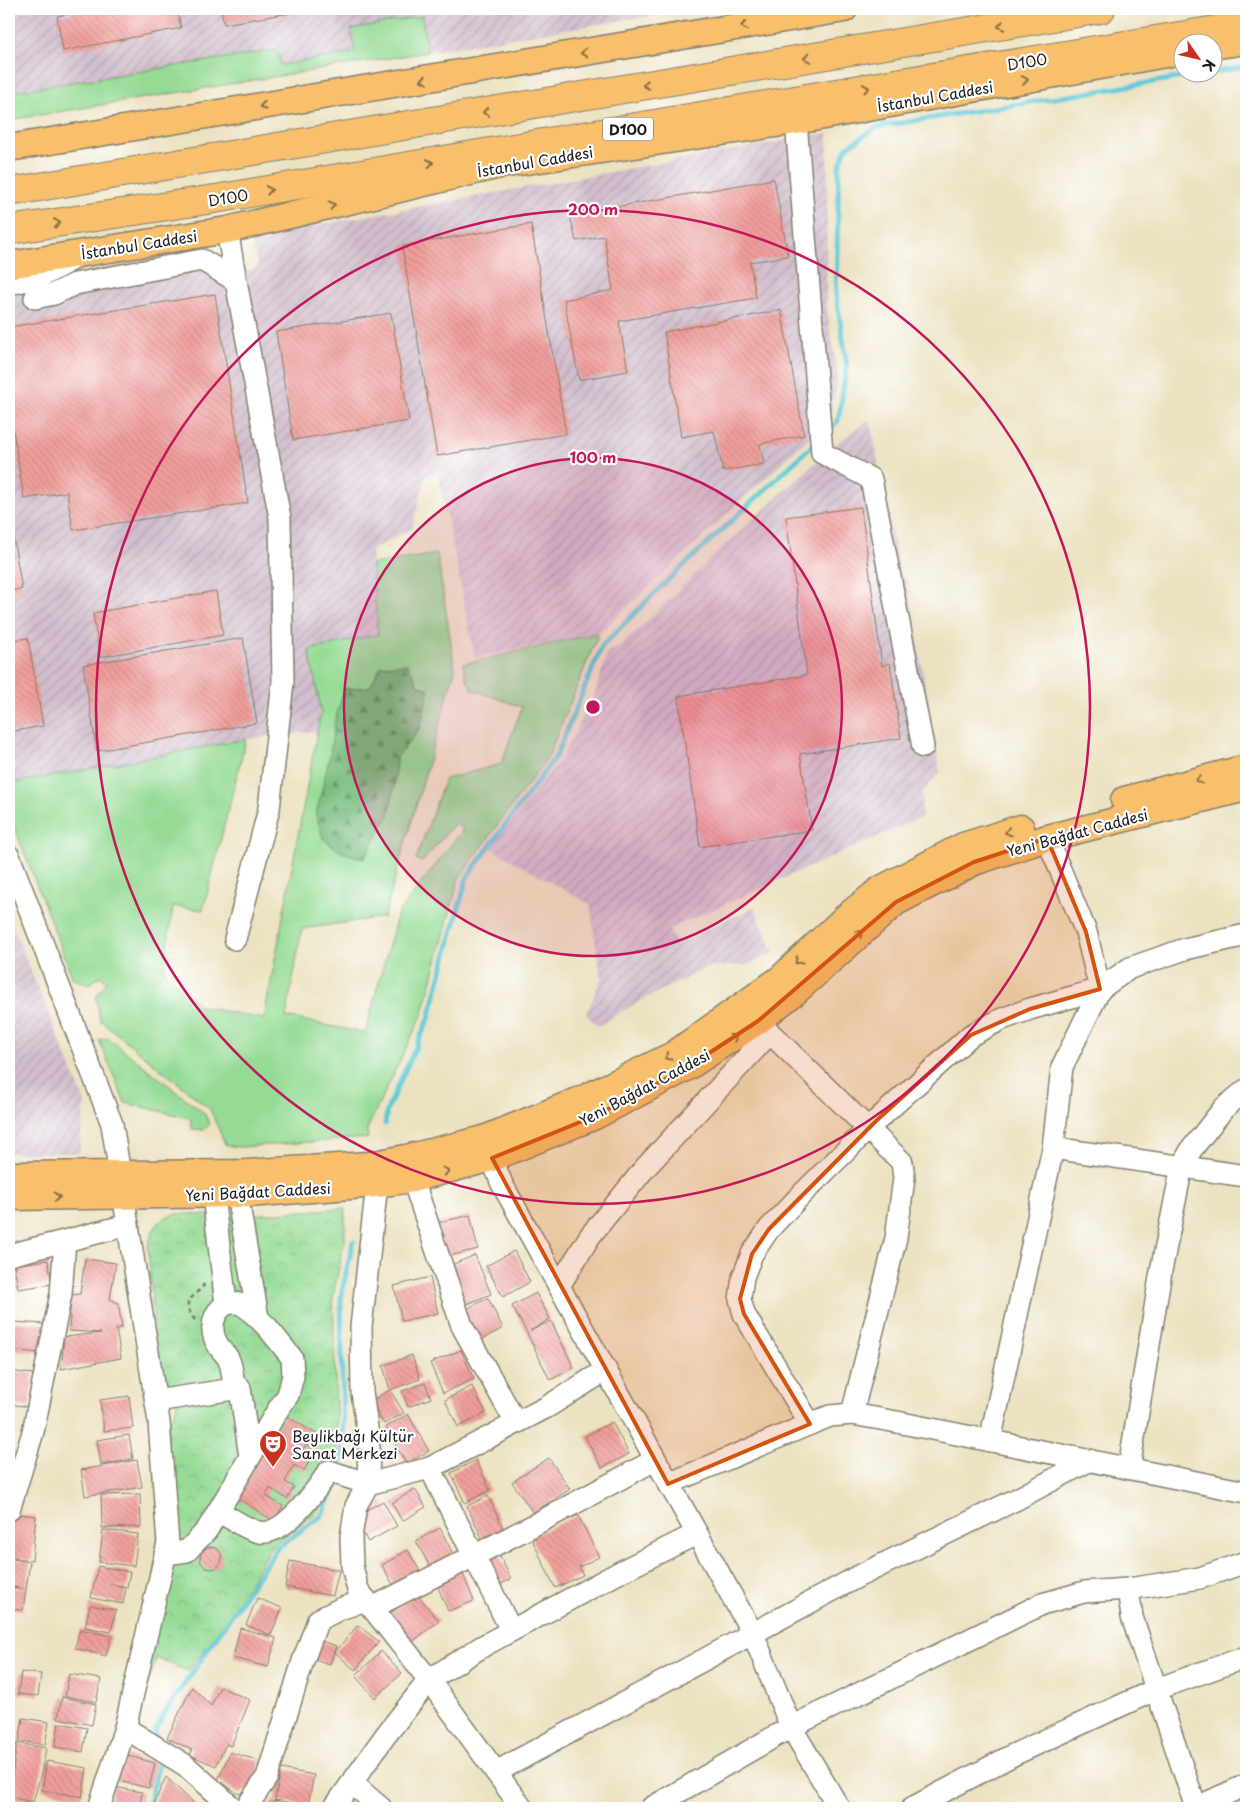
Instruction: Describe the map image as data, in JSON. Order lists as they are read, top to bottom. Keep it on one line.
{"streets":{"highway":["D100"],"main road":["İstanbul Caddesi","Yeni Bağdat Caddesi"]},"places":{"theatre":["Beylikbağı Kültür Sanat Merkezi"]},"north":"bottom right","rings":["200 m","100 m"]}
